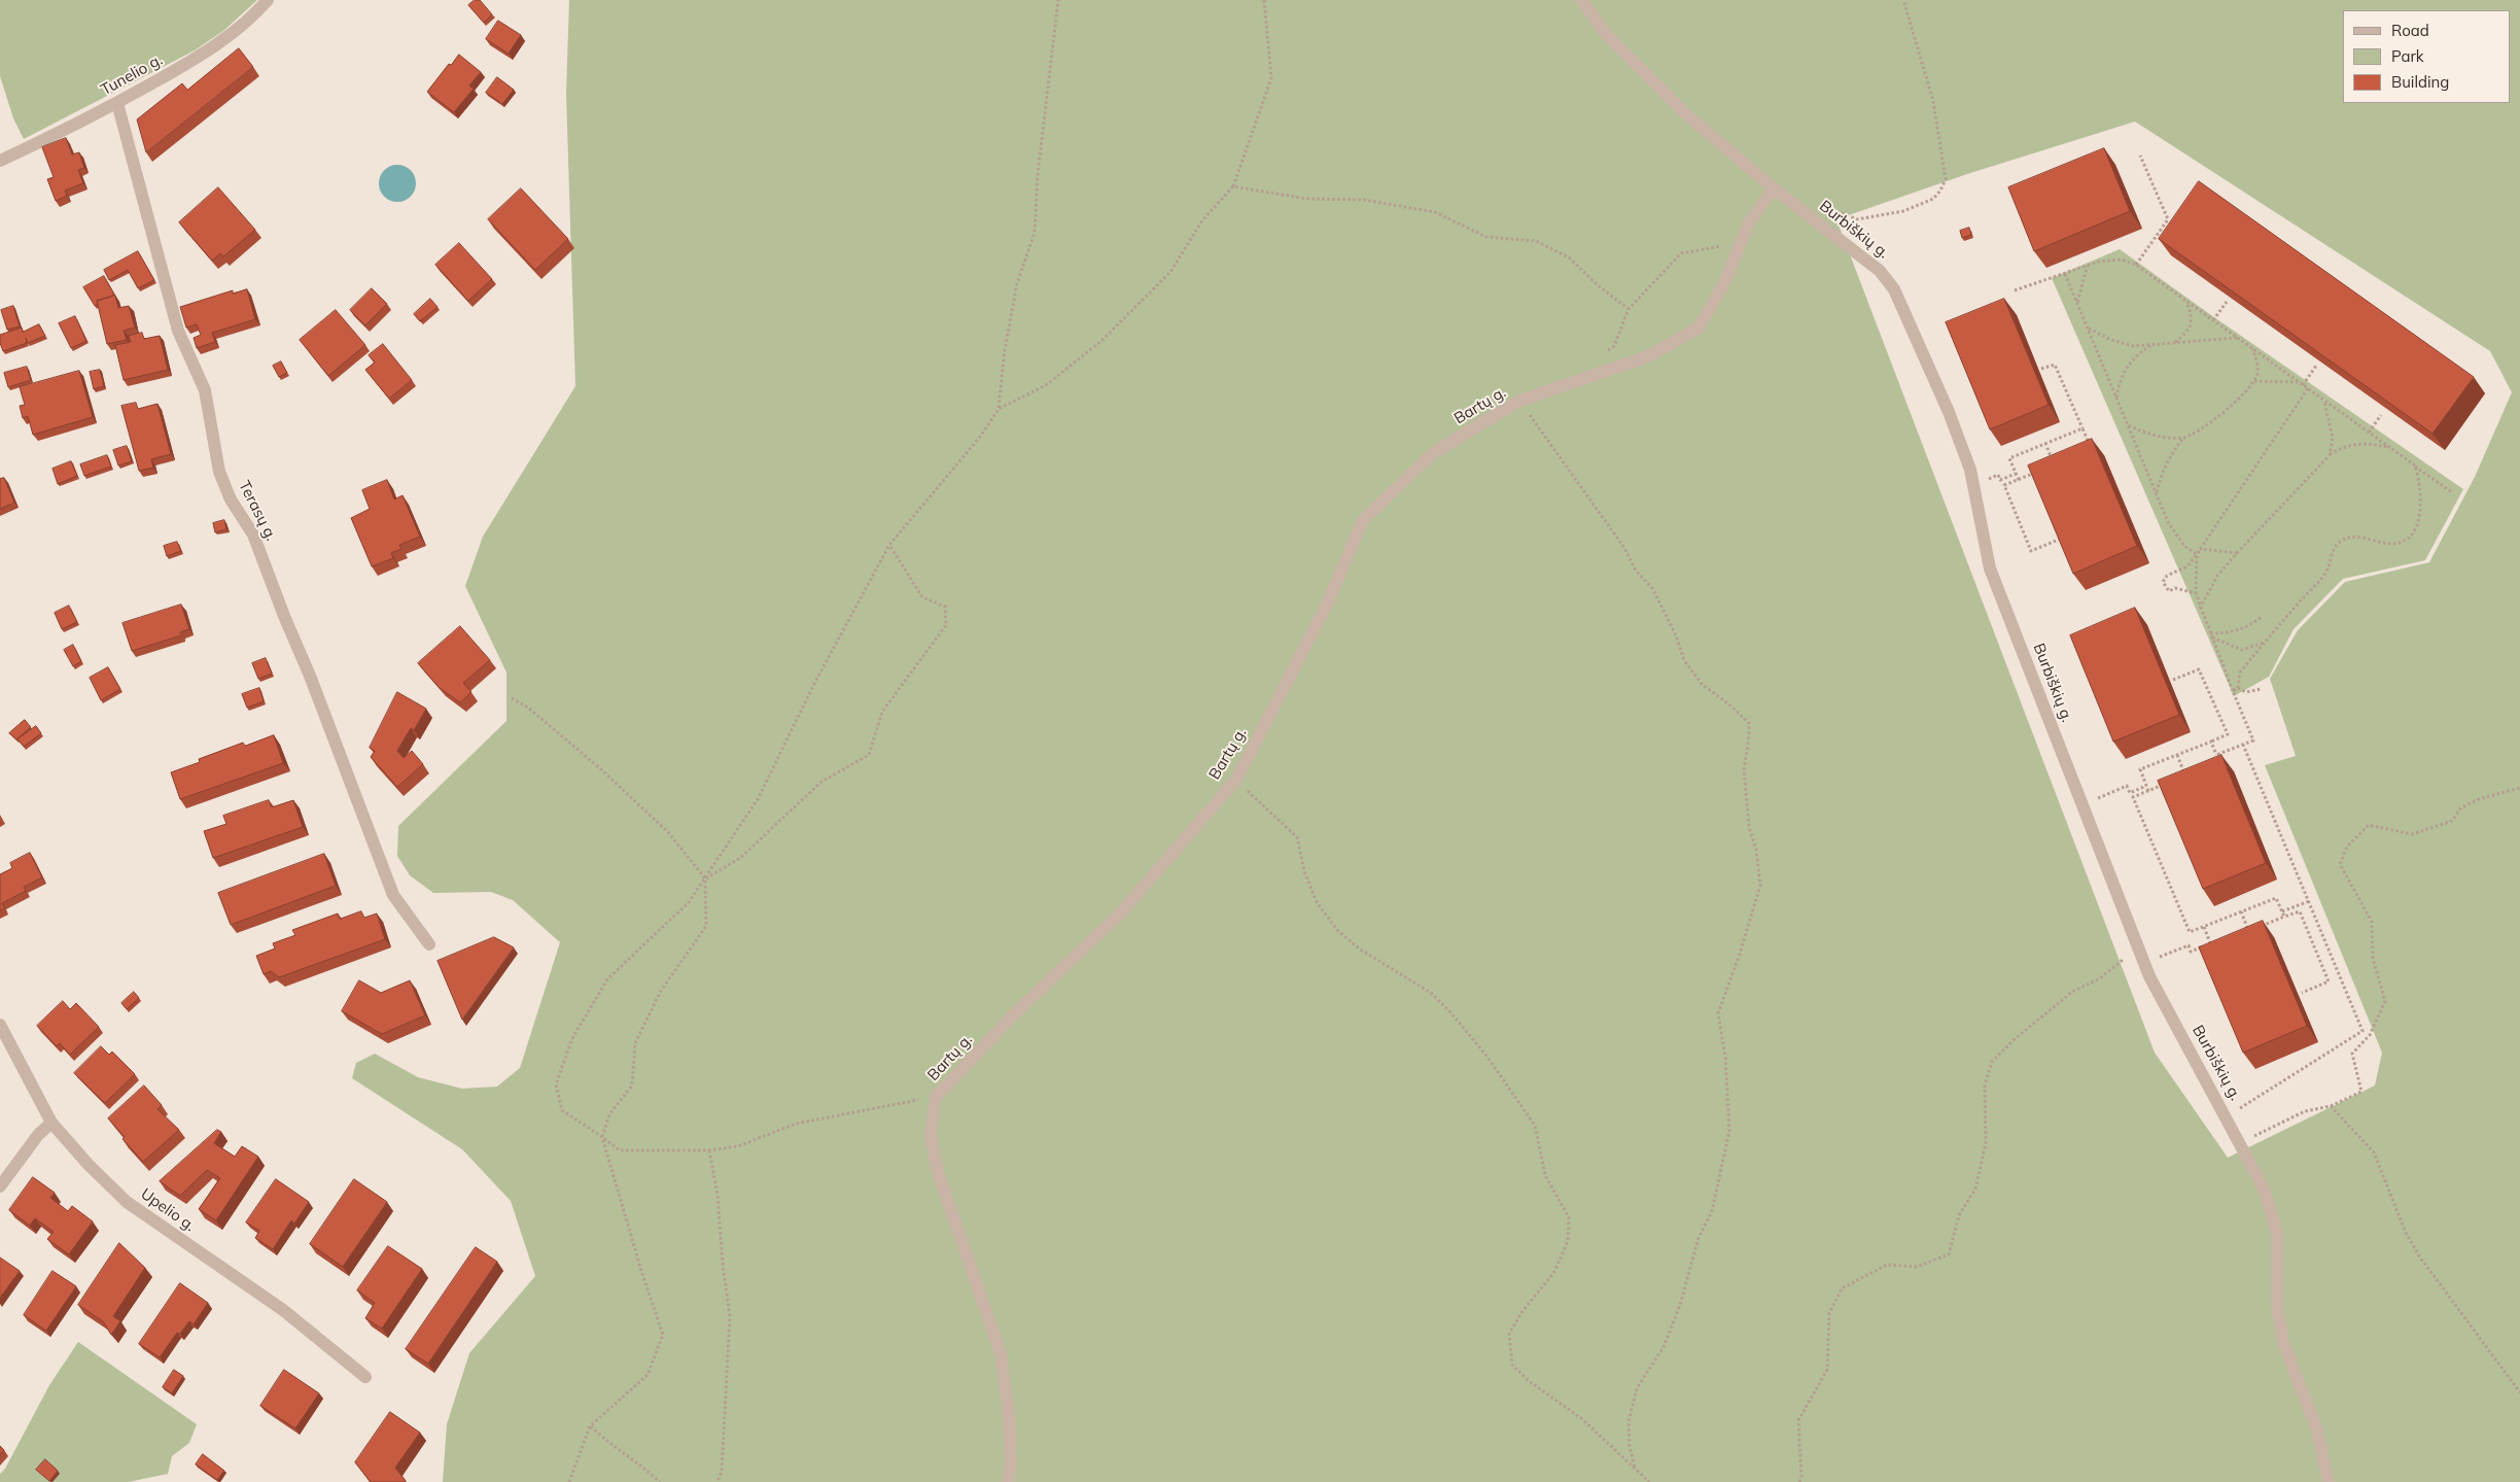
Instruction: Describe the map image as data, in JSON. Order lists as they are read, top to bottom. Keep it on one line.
{"streets":{"street":["Tunelio g.","Burbiškių g.","Bartų g.","Terasų g.","Upelio g."]},"crossings":[["Tunelio g.","Terasų g."],["Burbiškių g.","Bartų g."]],"legend":["Road","Park","Building"]}
